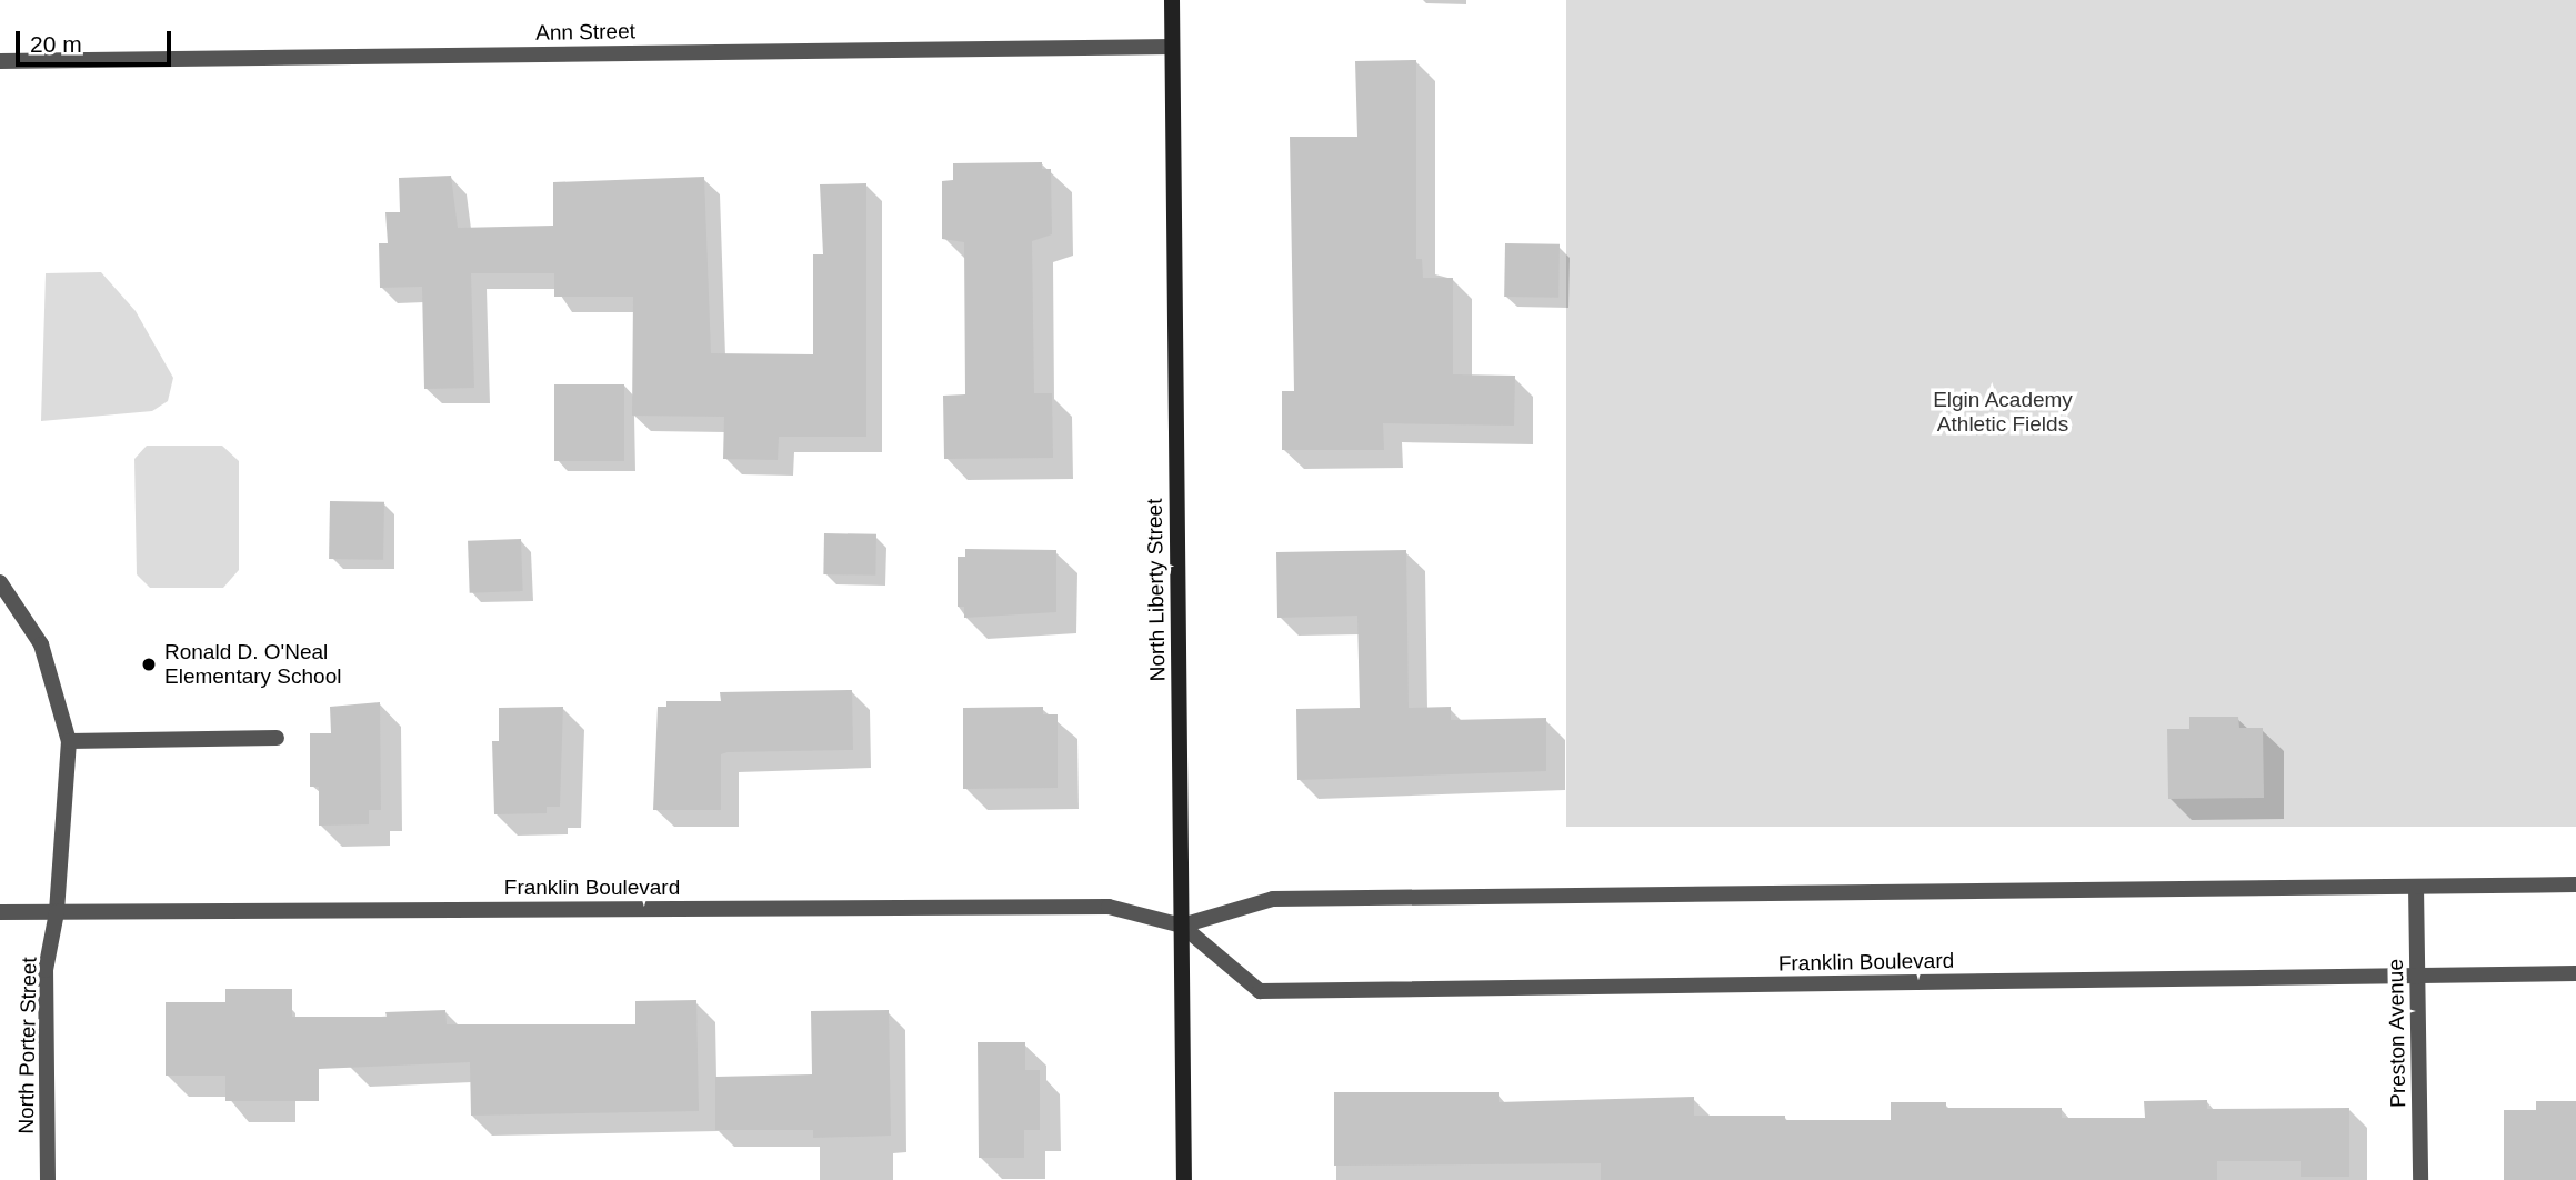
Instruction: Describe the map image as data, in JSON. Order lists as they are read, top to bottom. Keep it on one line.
{"streets":{"main road":["North Liberty Street"],"street":["Ann Street","Franklin Boulevard","Preston Avenue","North Porter Street"]},"crossings":[["Ann Street","North Liberty Street"],["North Liberty Street","Franklin Boulevard"],["Franklin Boulevard","Preston Avenue"],["Franklin Boulevard","North Porter Street"]],"parks":["Elgin Academy Athletic Fields"],"places":["Ronald D. O'Neal Elementary School"],"scale_bar":"20 m"}
